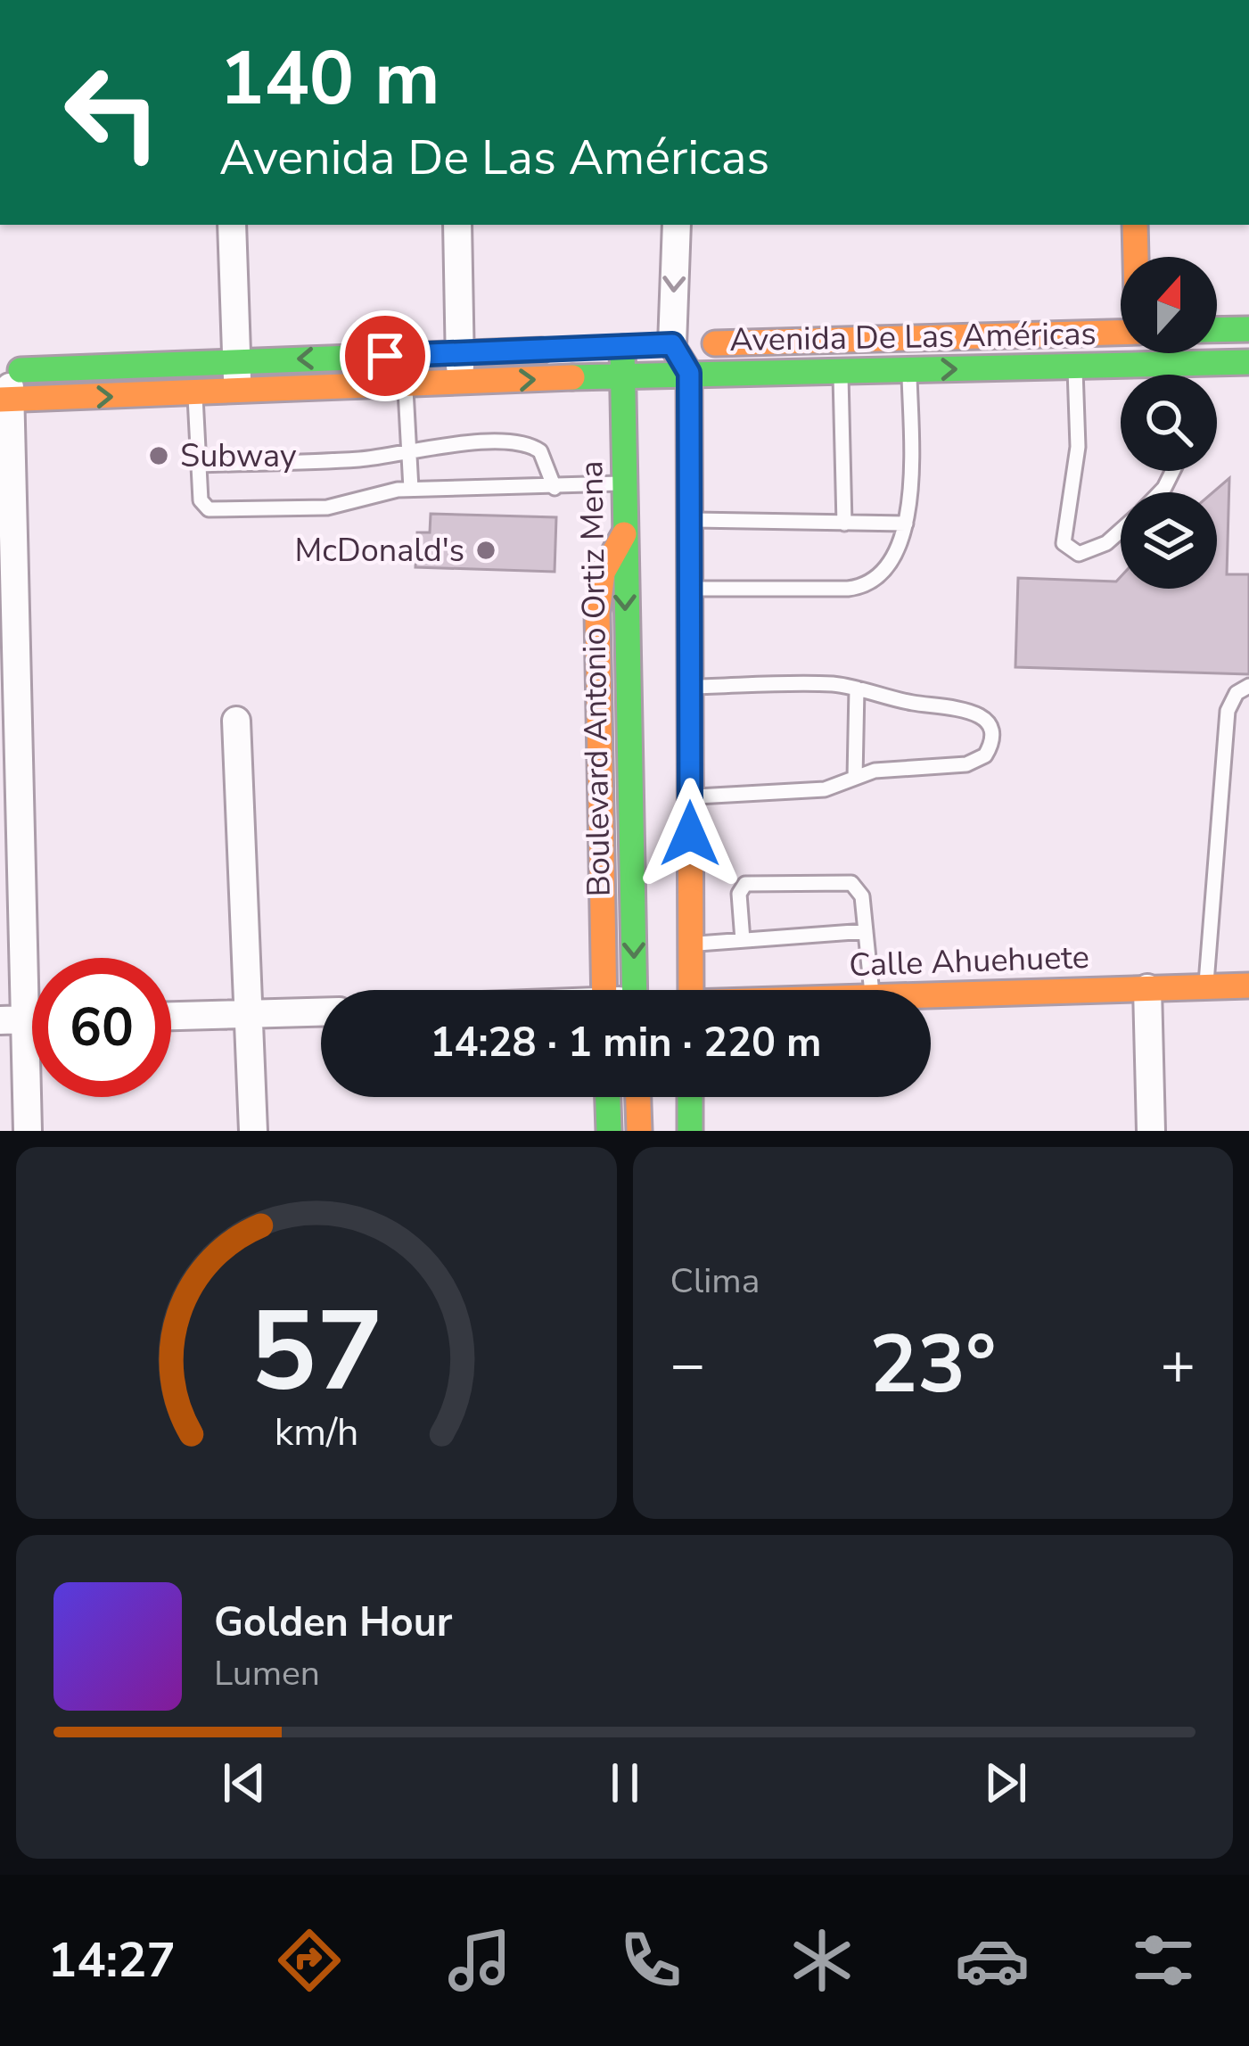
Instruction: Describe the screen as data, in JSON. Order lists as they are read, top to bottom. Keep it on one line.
{"streets":{"main road":["Avenida De Las Américas","Boulevard Antonio Ortiz Mena","Calle Ahuehuete"]},"crossings":[["Avenida De Las Américas","Boulevard Antonio Ortiz Mena"]],"places":["Subway","McDonald's"],"north":"top","page":{"turn":["140 m","Avenida De Las Américas"],"limit":"60","trip":"14:28 · 1 min · 220 m","tile":"Clima","heat":["−","23°","+"],"song":["Golden Hour","Lumen"],"tabs":"14:27","gauge":["57","km/h"]}}
